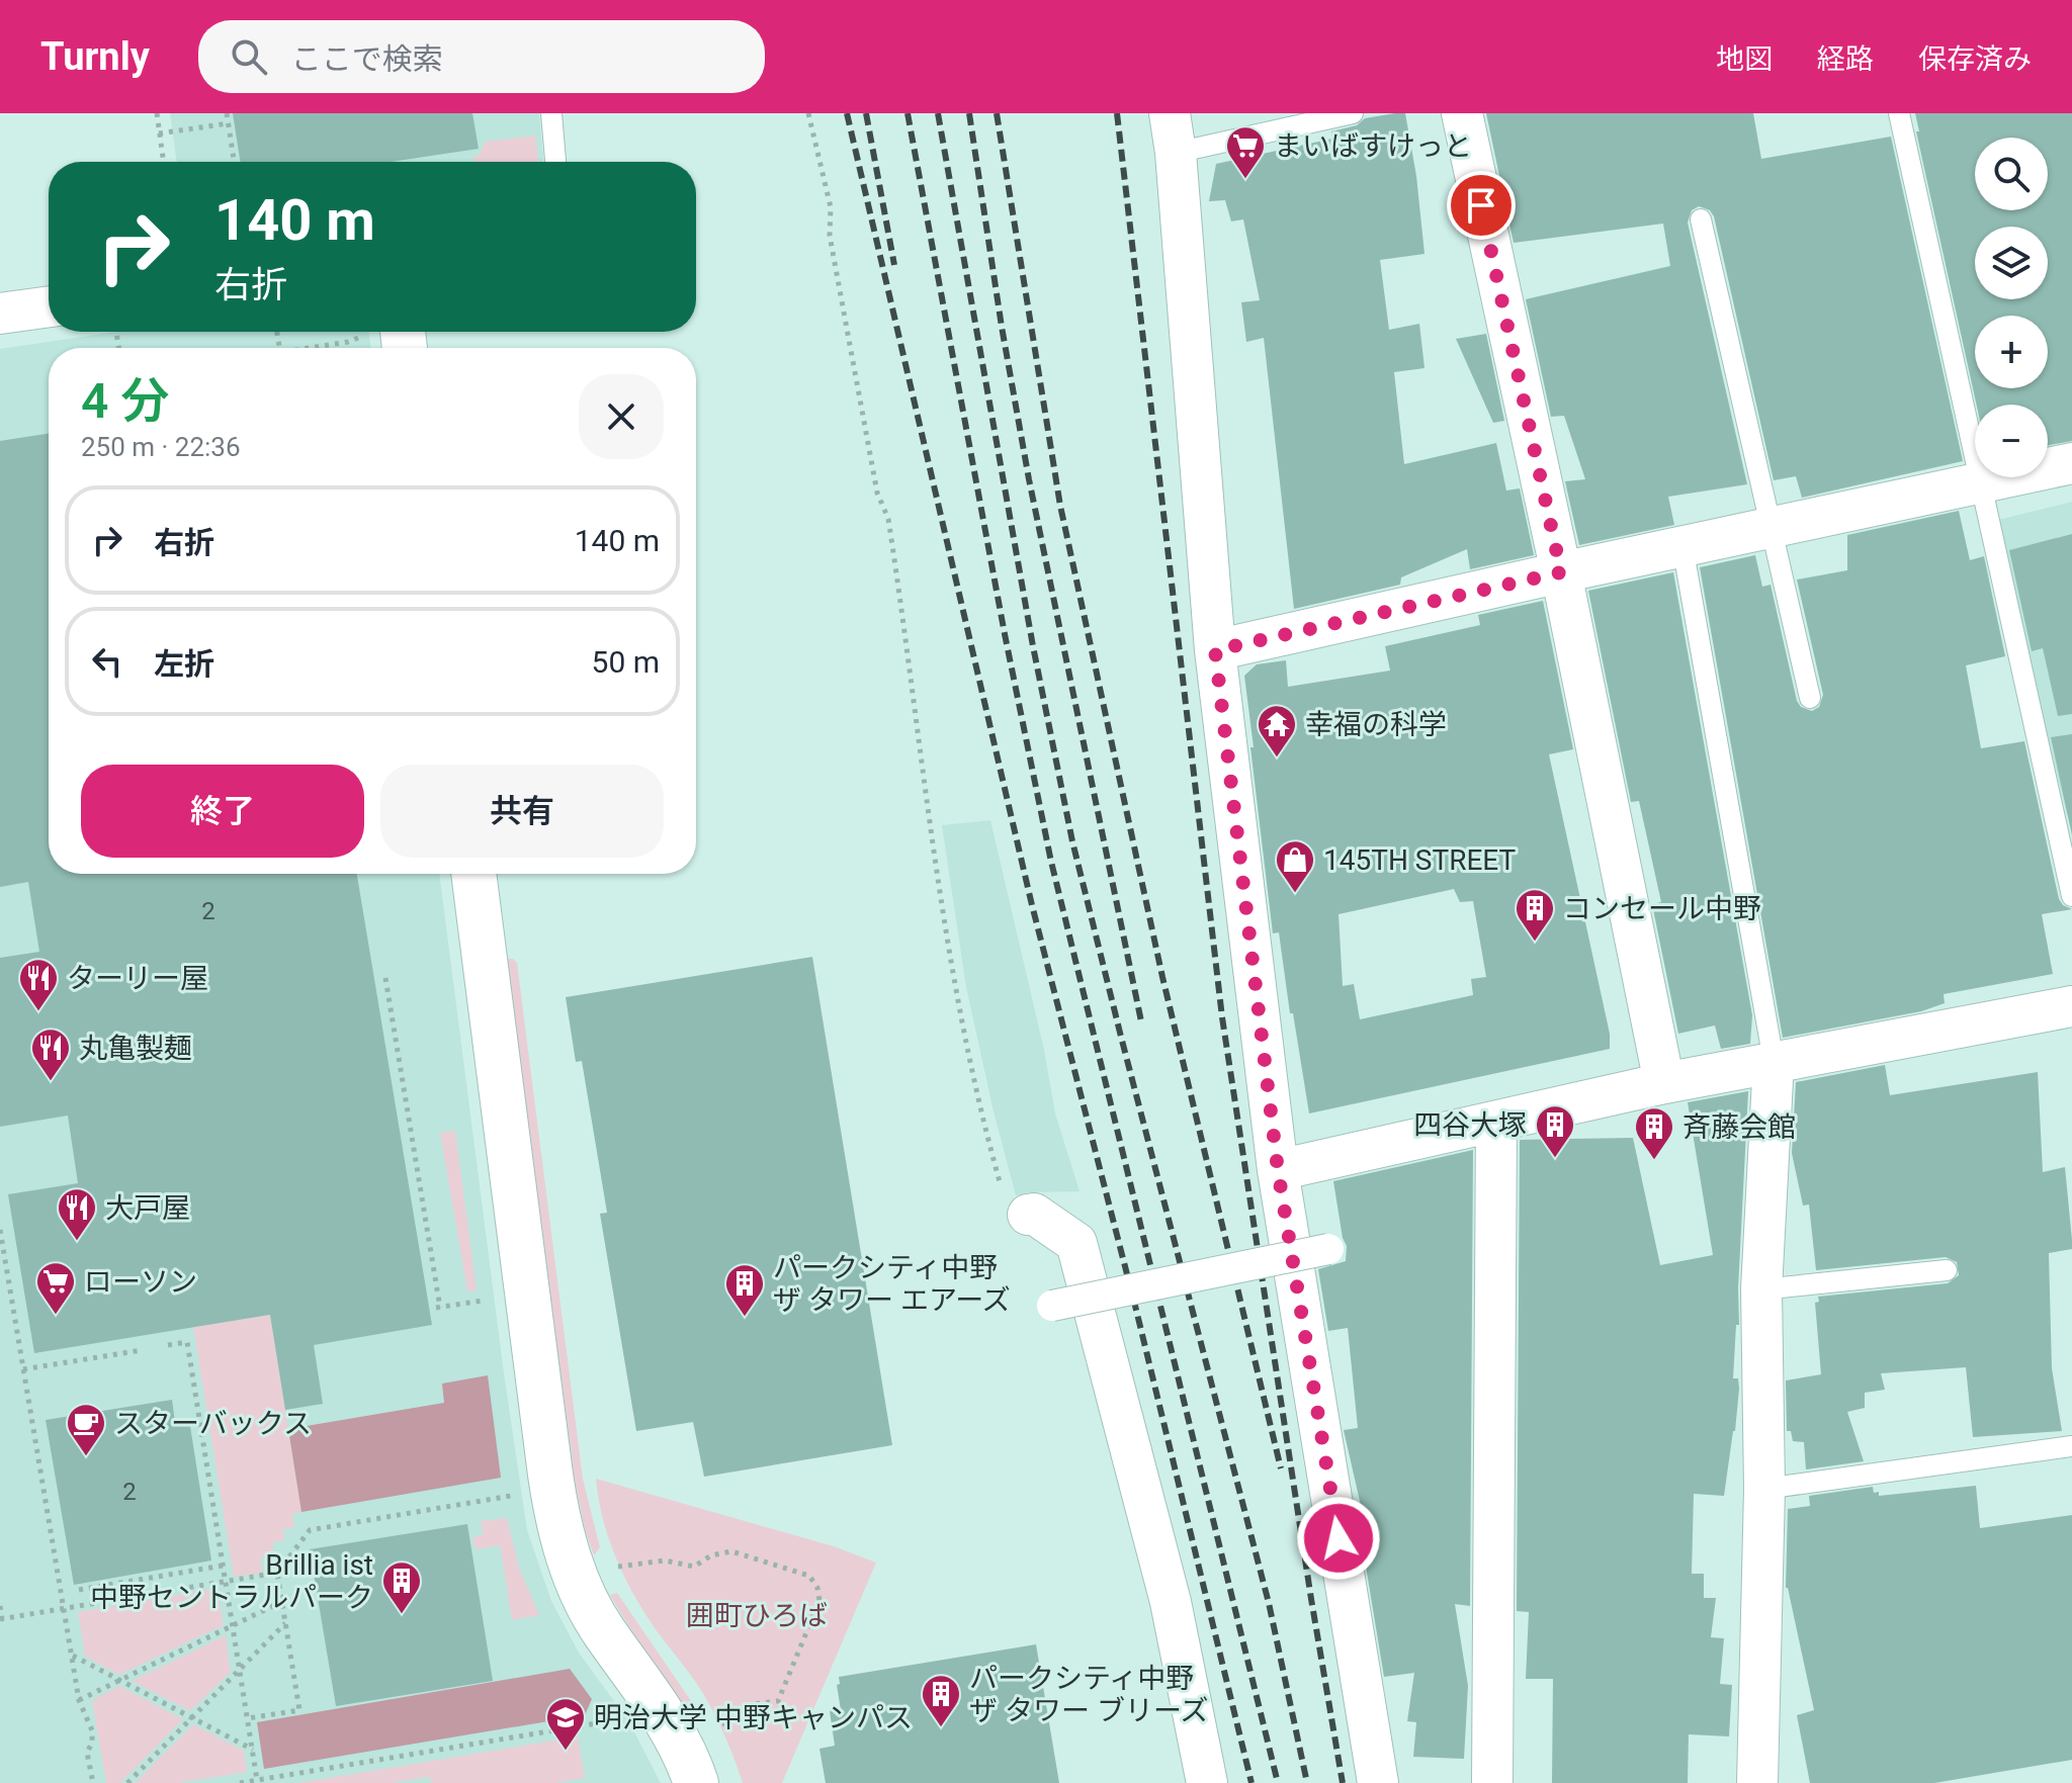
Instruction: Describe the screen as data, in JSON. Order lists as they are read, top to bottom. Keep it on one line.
{"parks":["囲町ひろば"],"places":{"supermarket":["まいばすけっと","ローソン"],"temple":["幸福の科学"],"shop":["145TH STREET"],"building":["コンセール中野","四谷大塚","斉藤会館","パークシティ中野 ザ タワー エアーズ","Brillia ist 中野セントラルパーク","パークシティ中野 ザ タワー ブリーズ"],"restaurant":["ターリー屋","丸亀製麺","大戸屋"],"cafe":["スターバックス"],"school or university":["明治大学 中野キャンパス"]},"house_numbers":["2","2"],"page":{"header":"Turnly","search":"ここで検索","nav":["地図","経路","保存済み"],"map_buttons":["+","−"],"turn":["140 m","右折"],"heading":["4 分","250 m · 22:36"],"list":[{"name":"右折","value":"140 m"},{"name":"左折","value":"50 m"}],"buttons":["終了","共有"]}}
